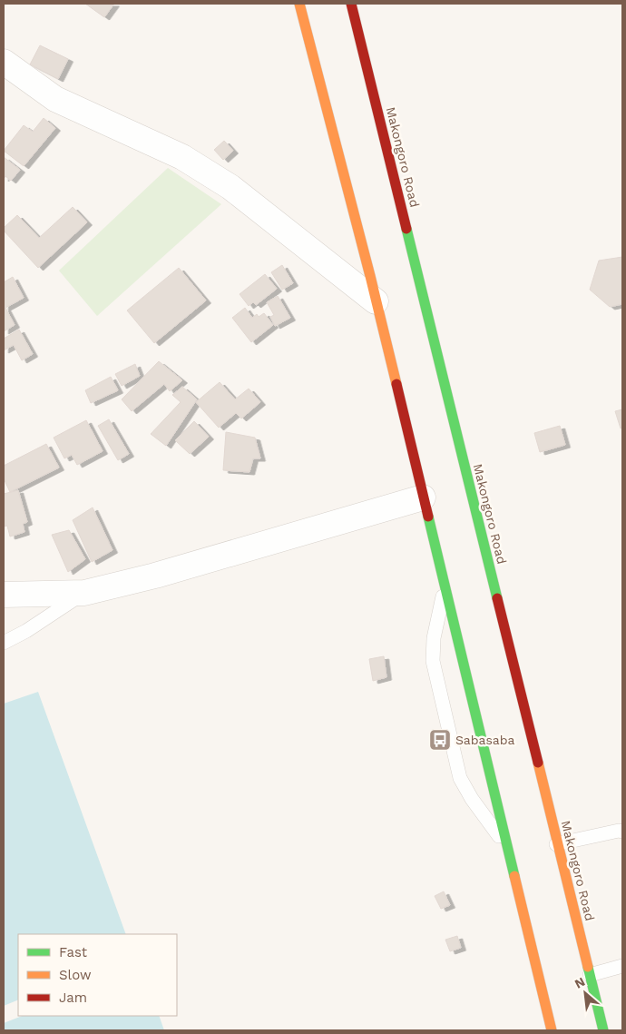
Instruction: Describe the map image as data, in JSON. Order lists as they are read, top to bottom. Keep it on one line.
{"streets":{"main road":["Makongoro Road"]},"places":{"bus stop":["Sabasaba"]},"legend":["Fast","Slow","Jam"],"north":"top left"}
